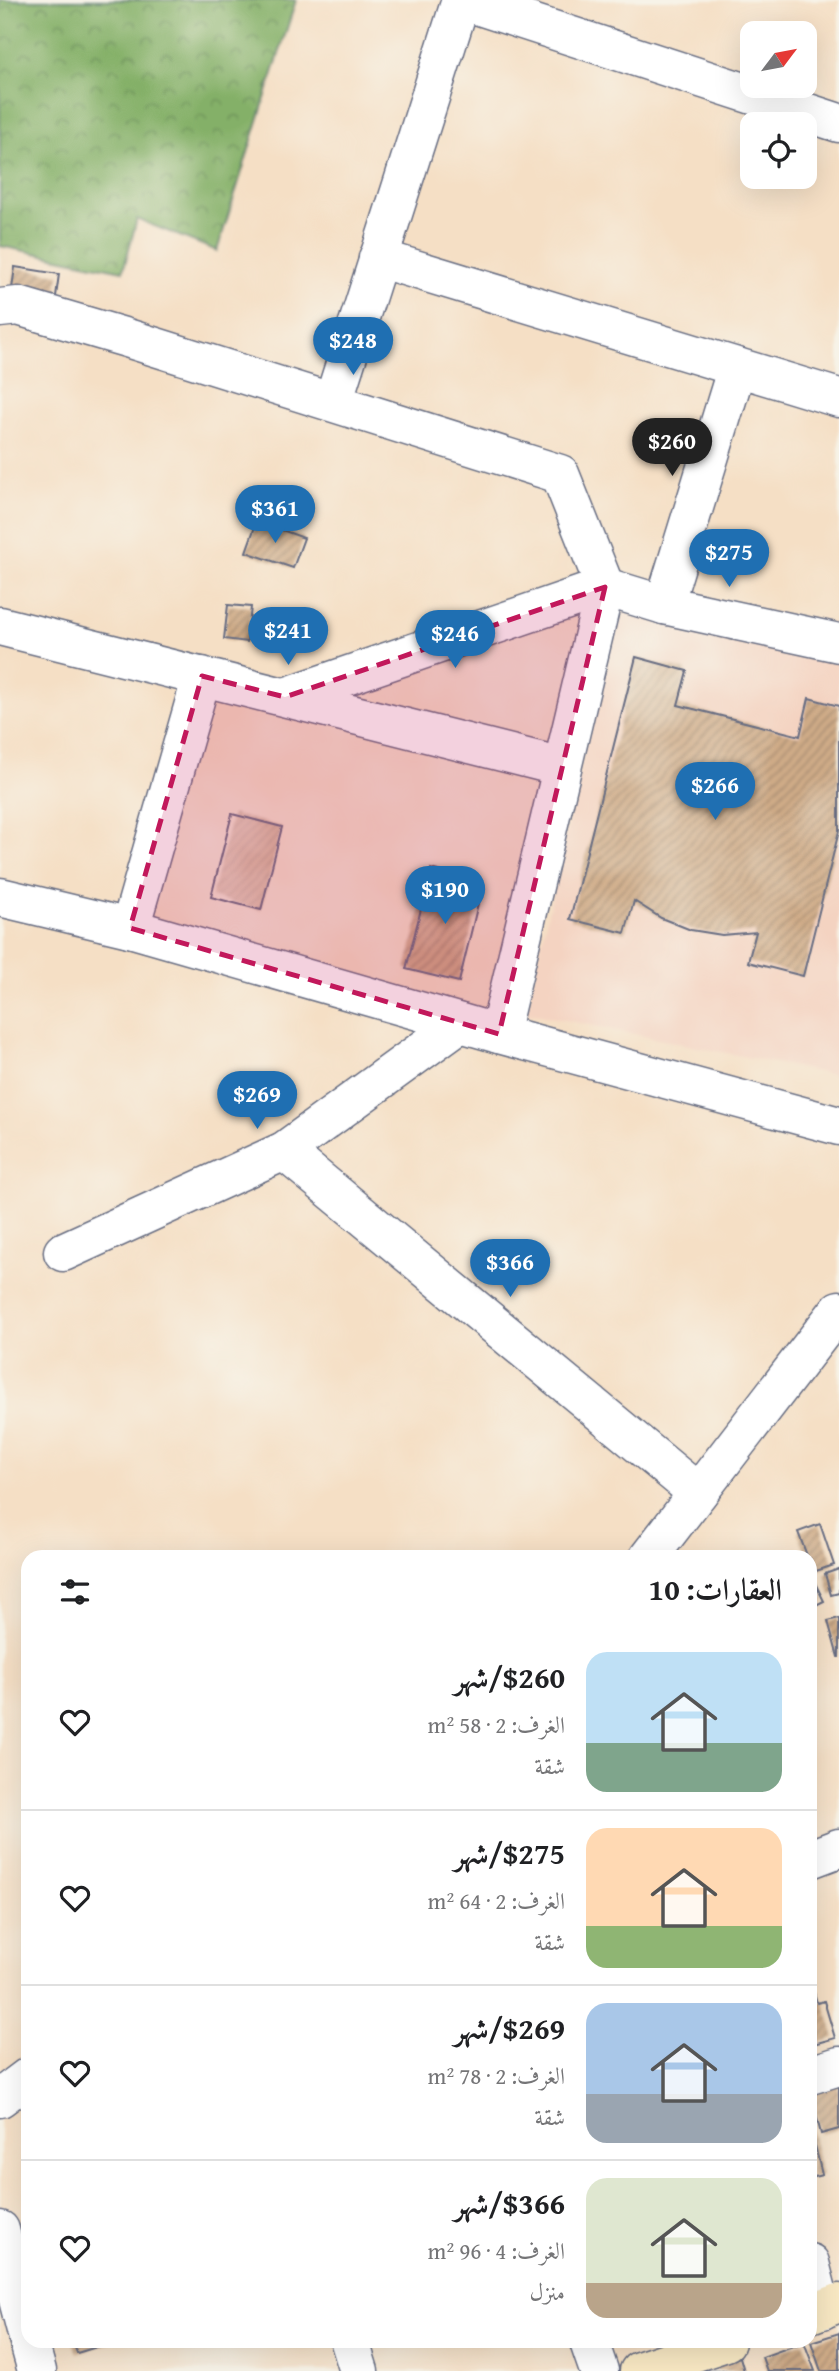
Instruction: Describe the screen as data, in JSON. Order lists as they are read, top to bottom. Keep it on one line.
{"north":"top right","page":{"price":["$248","$260","$361","$275","$241","$246","$266","$190","$269","$366"],"heading":"العقارات: 10","list":[{"name":"$260/شهر","note":"الغرف: 2 · 58 m² · شقة"},{"name":"$275/شهر","note":"الغرف: 2 · 64 m² · شقة"},{"name":"$269/شهر","note":"الغرف: 2 · 78 m² · شقة"},{"name":"$366/شهر","note":"الغرف: 4 · 96 m² · منزل"}]}}
